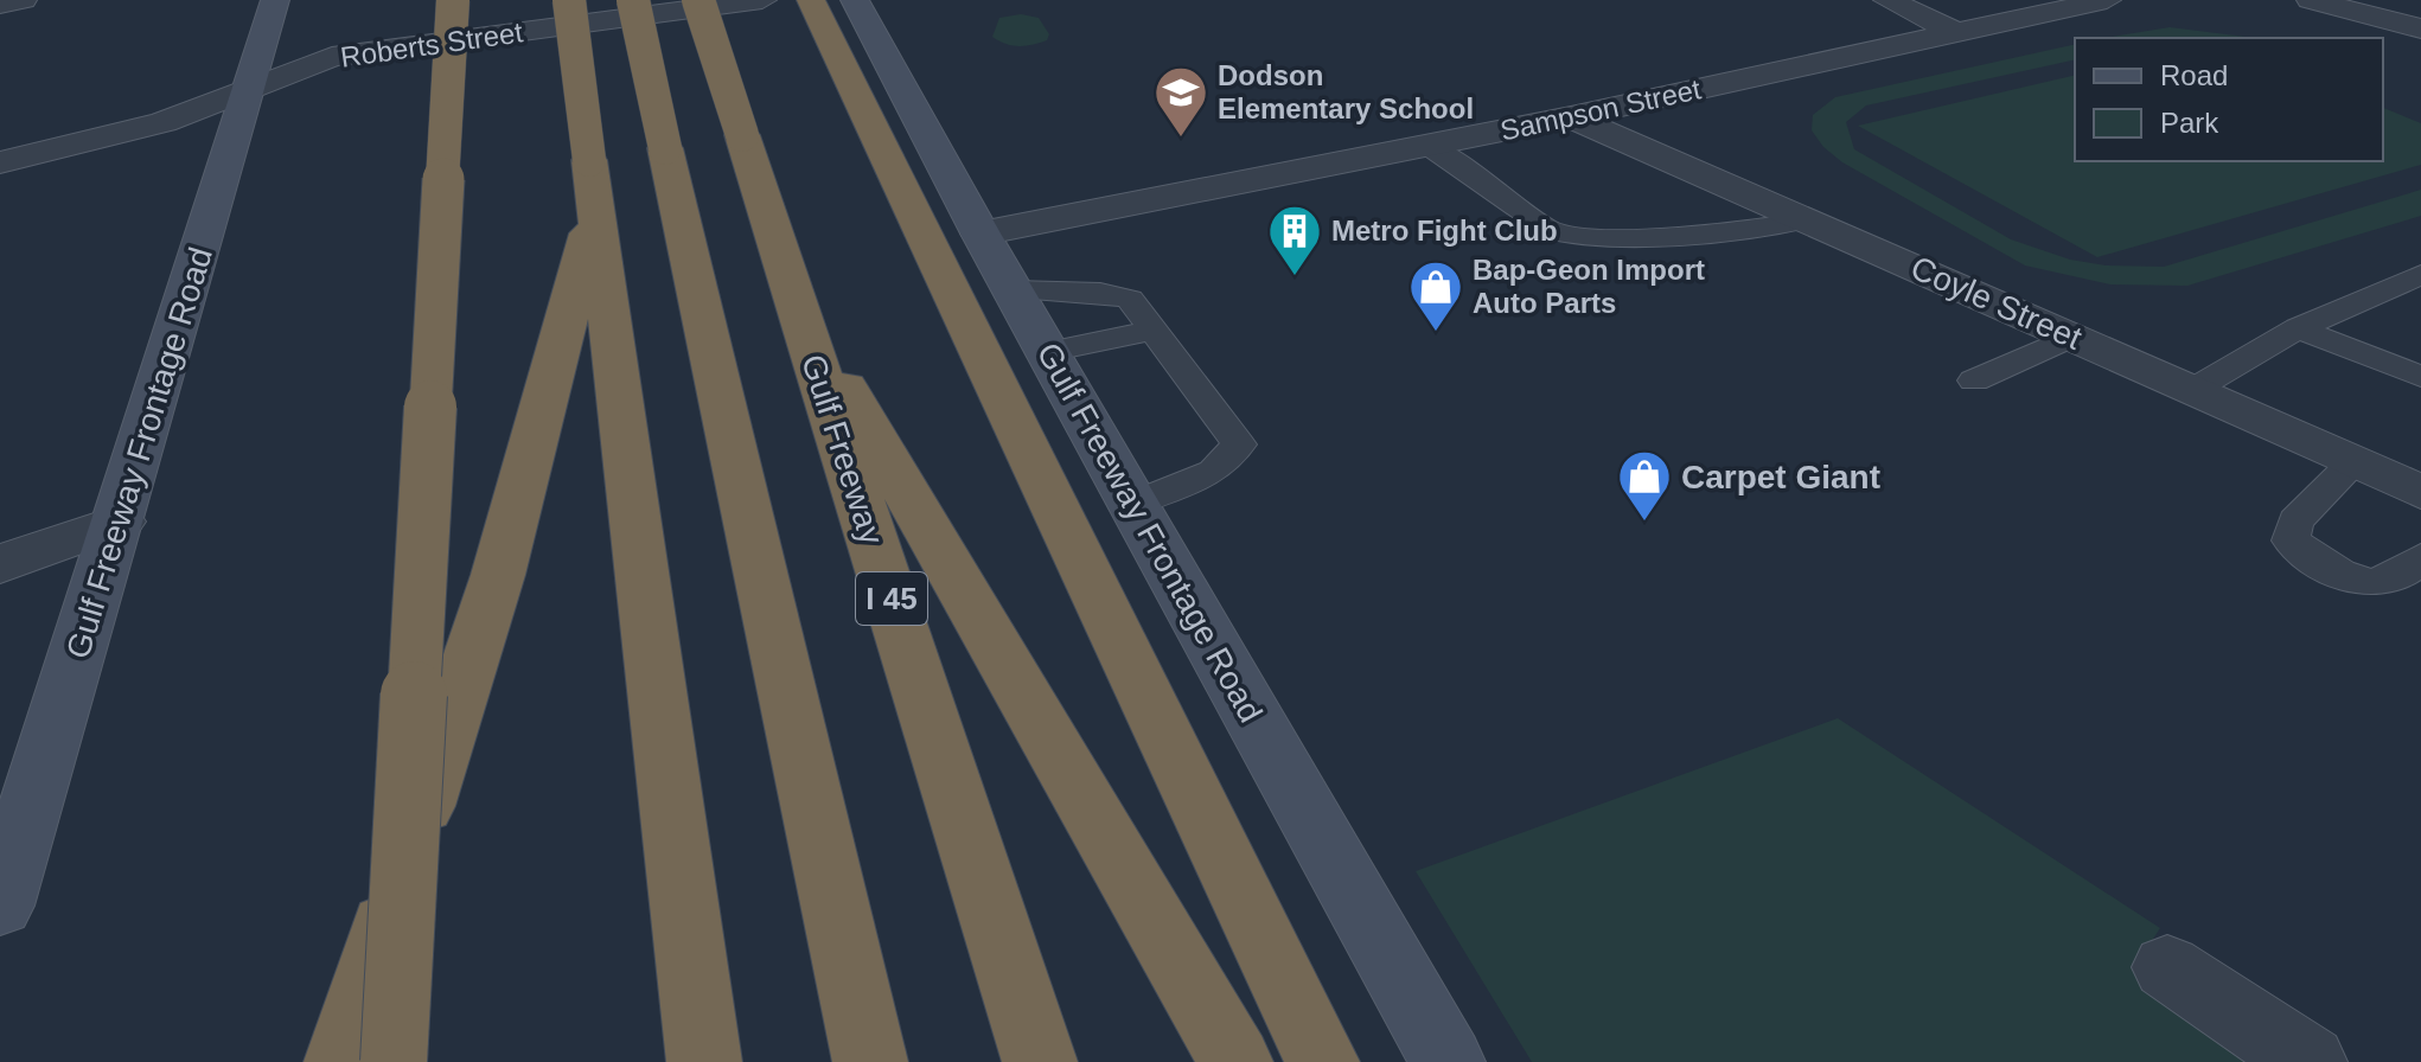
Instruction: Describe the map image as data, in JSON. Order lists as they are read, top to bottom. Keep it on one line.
{"streets":{"highway":["Gulf Freeway","I 45"],"main road":["Gulf Freeway Frontage Road"],"street":["Roberts Street","Sampson Street","Coyle Street"]},"crossings":[["Roberts Street","Gulf Freeway Frontage Road"],["Sampson Street","Coyle Street"],["Sampson Street","Gulf Freeway Frontage Road"]],"places":{"school or university":["Dodson Elementary School"],"building":["Metro Fight Club"],"shop":["Bap-Geon Import Auto Parts","Carpet Giant"]},"legend":["Road","Park"]}
